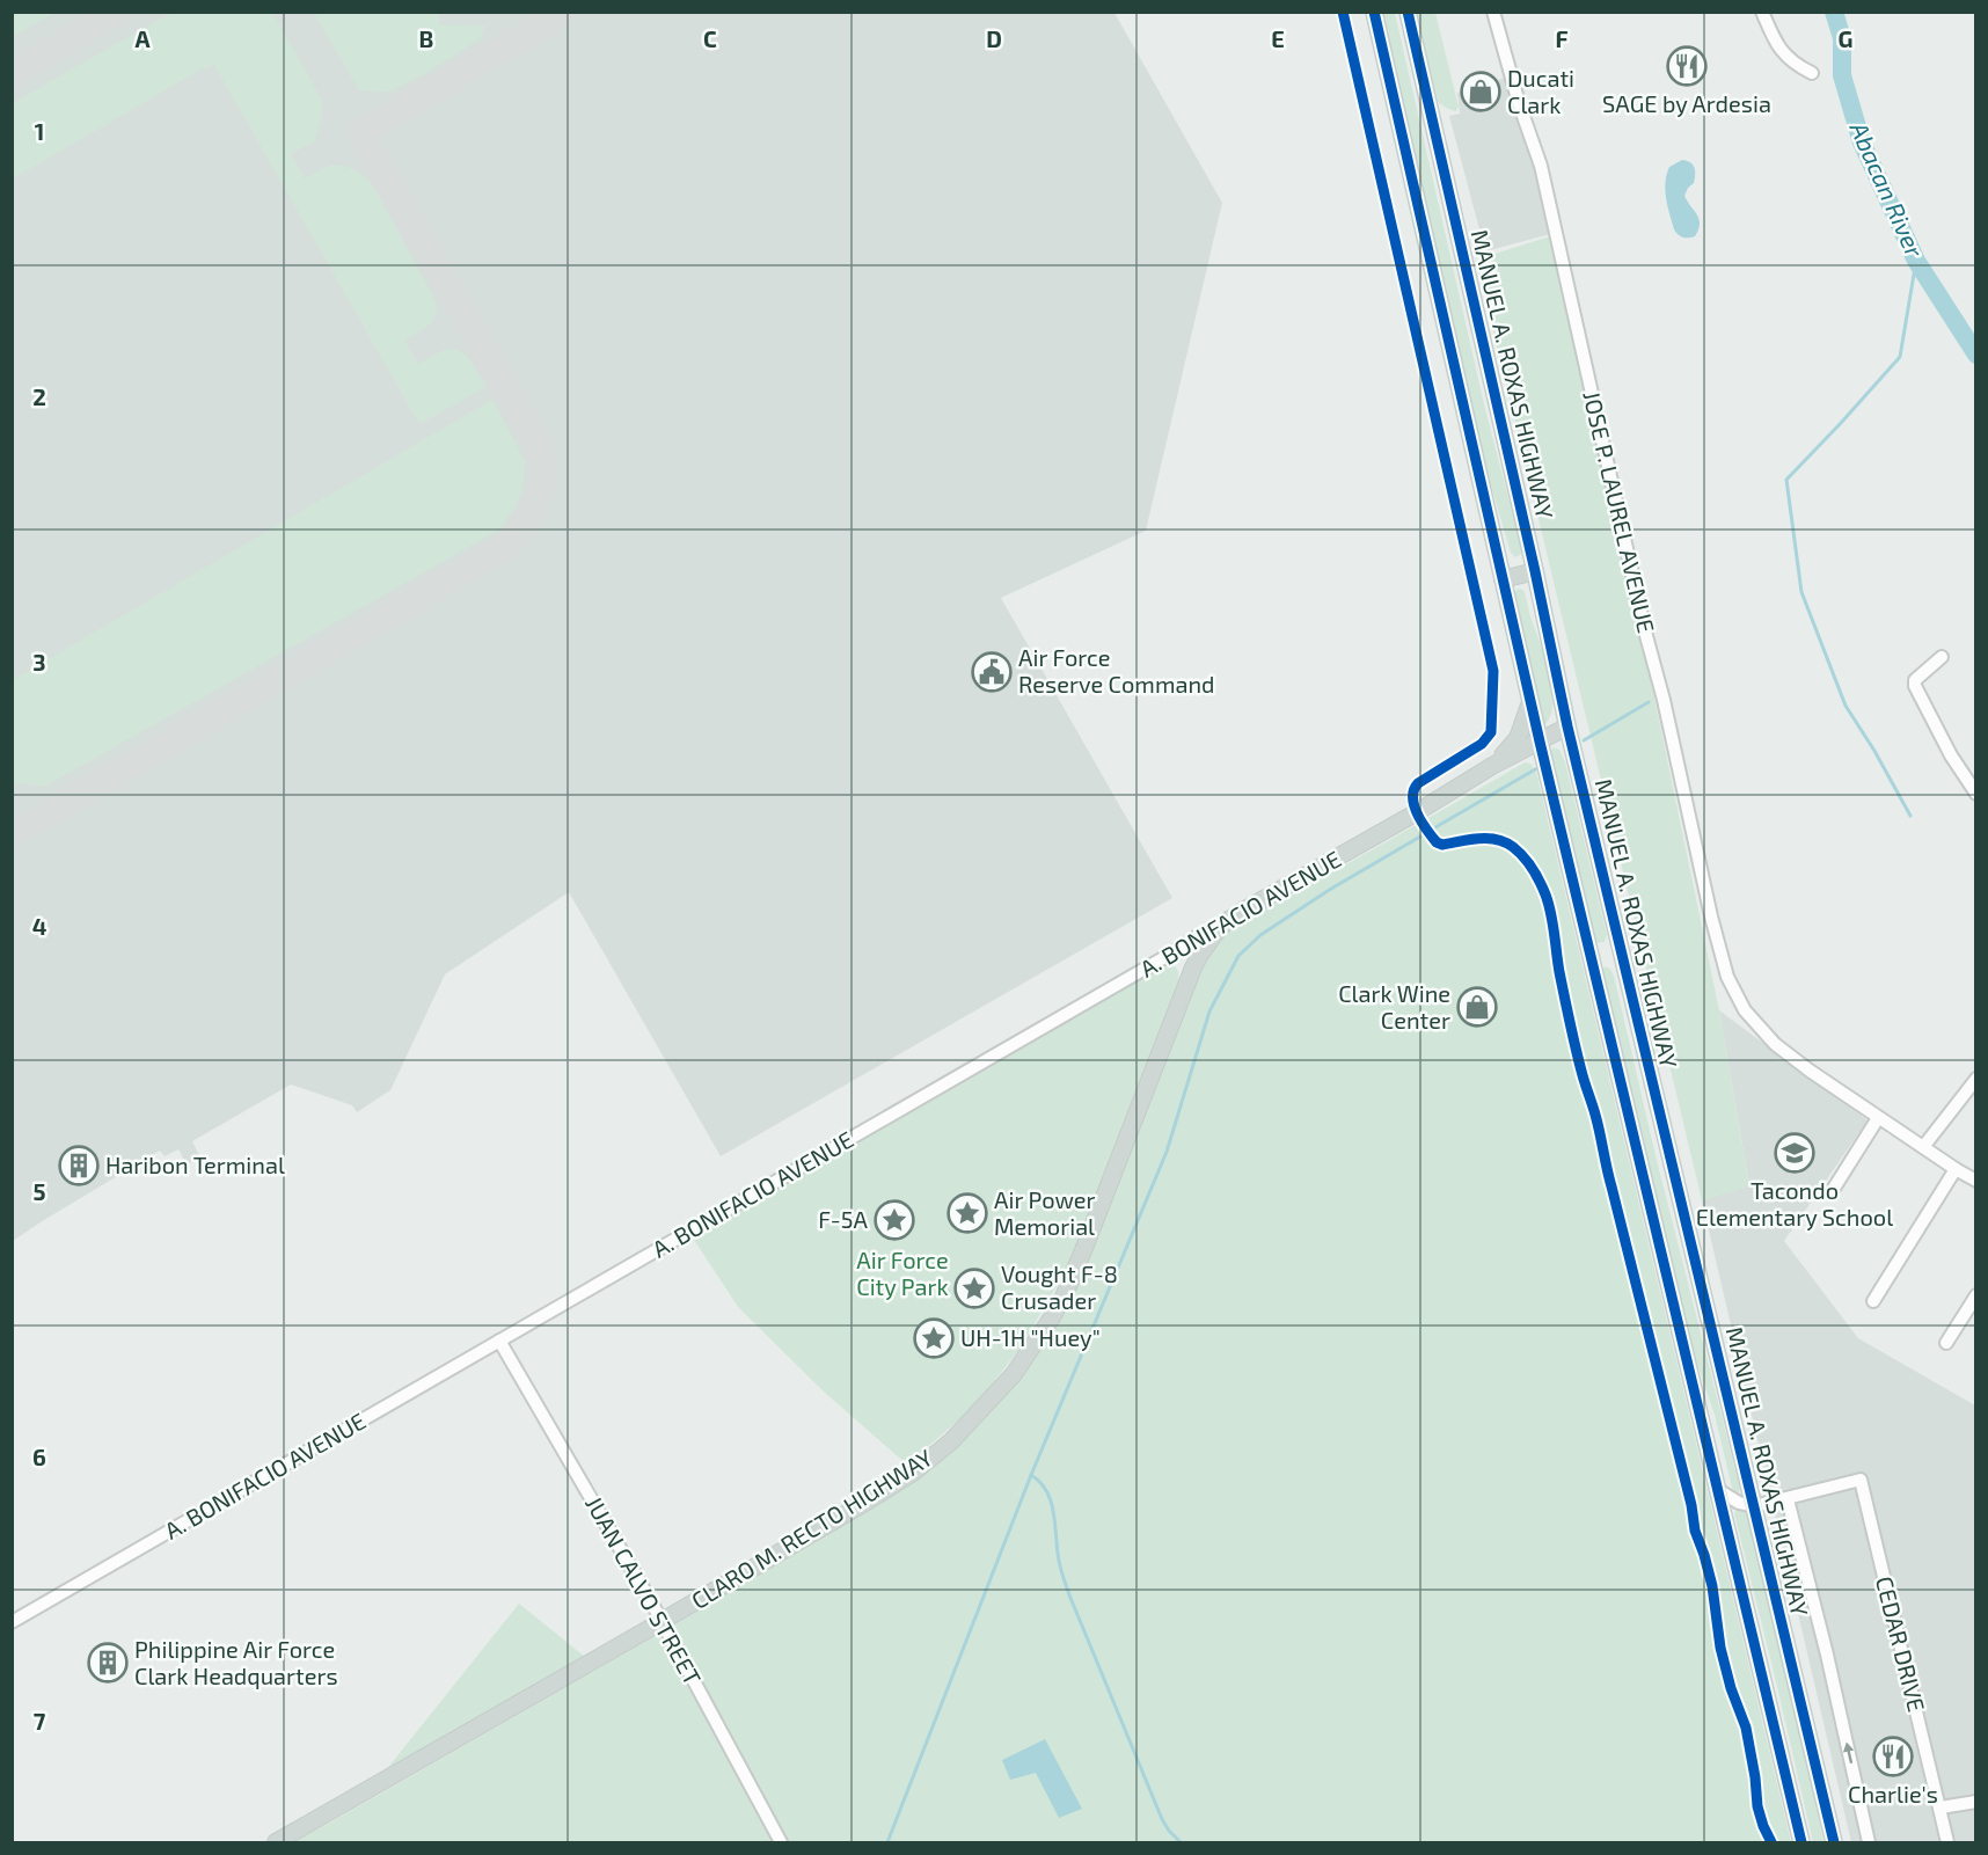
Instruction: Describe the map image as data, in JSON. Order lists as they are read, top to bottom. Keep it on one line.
{"streets":{"main road":["MANUEL A. ROXAS HIGHWAY","A. BONIFACIO AVENUE","CLARO M. RECTO HIGHWAY"],"street":["JOSE P. LAUREL AVENUE","JUAN CALVO STREET","CEDAR DRIVE"]},"crossings":[["MANUEL A. ROXAS HIGHWAY","A. BONIFACIO AVENUE"],["A. BONIFACIO AVENUE","CLARO M. RECTO HIGHWAY"],["A. BONIFACIO AVENUE","JUAN CALVO STREET"],["CLARO M. RECTO HIGHWAY","JUAN CALVO STREET"]],"water":["Abacan River"],"parks":["Air Force City Park"],"places":{"restaurant":["SAGE by Ardesia","Charlie's"],"shop":["Ducati Clark","Clark Wine Center"],"public building":["Air Force Reserve Command"],"school or university":["Tacondo Elementary School"],"building":["Haribon Terminal","Philippine Air Force Clark Headquarters"],"place":["Air Power Memorial","F-5A","Vought F-8 Crusader","UH-1H \"Huey\""]},"grid":{"columns":["A","B","C","D","E","F","G"],"rows":["1","2","3","4","5","6","7"]}}
